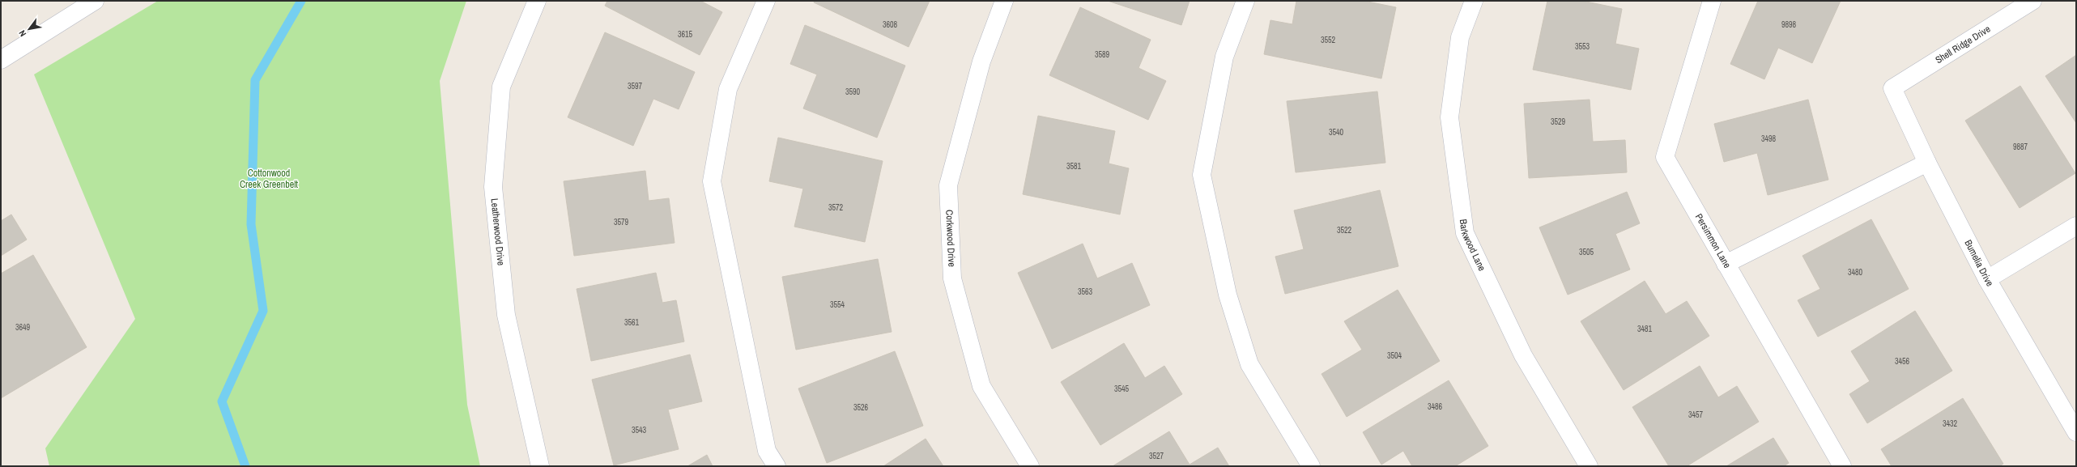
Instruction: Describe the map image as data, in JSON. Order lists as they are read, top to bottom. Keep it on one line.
{"streets":{"street":["Shell Ridge Drive","Leatherwood Drive","Corkwood Drive","Persimmon Lane","Barkwood Lane","Bumelia Drive"]},"crossings":[["Shell Ridge Drive","Bumelia Drive"]],"parks":["Cottonwood Creek Greenbelt"],"house_numbers":["3608","9898","3615","3552","3553","3589","3597","3590","3529","3540","3498","9887","3581","3572","3579","3522","3505","3480","3563","3554","3561","3649","3481","3504","3456","3545","3486","3526","3457","3432","3543","3527"],"north":"bottom left"}
